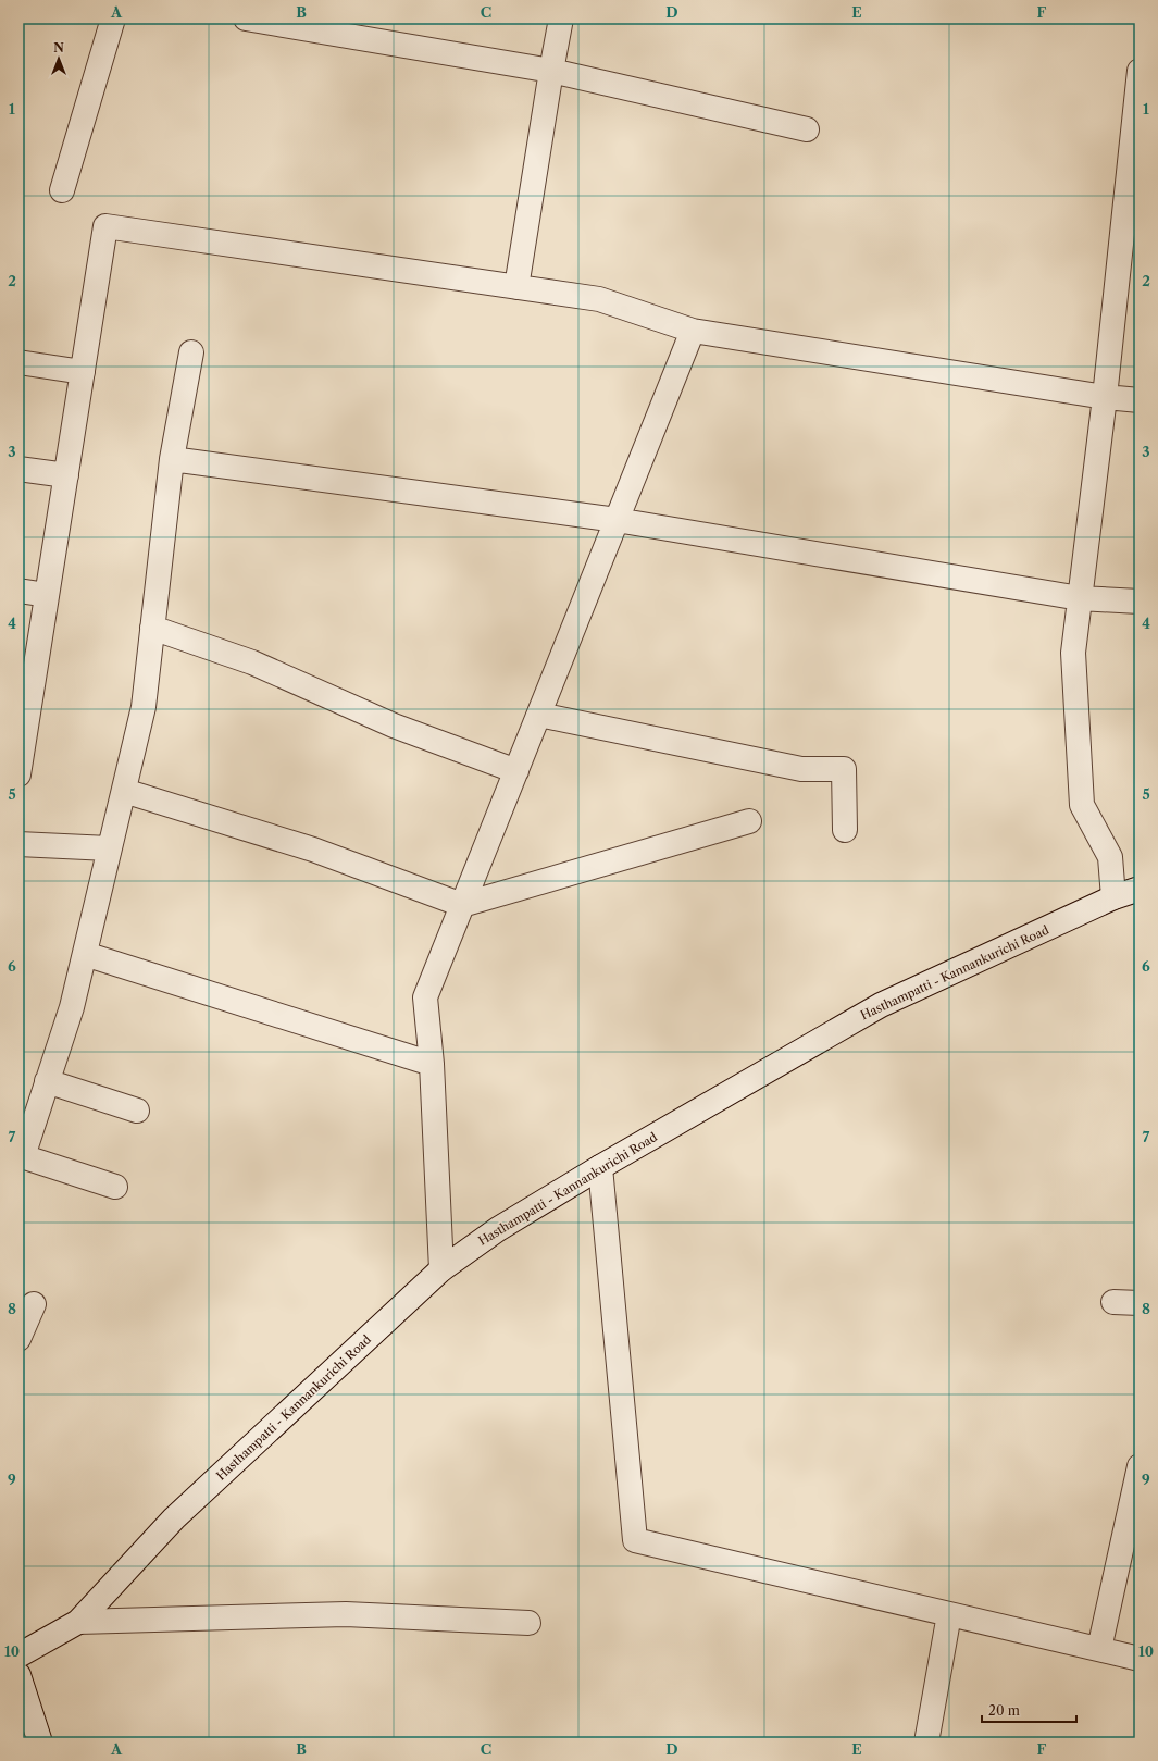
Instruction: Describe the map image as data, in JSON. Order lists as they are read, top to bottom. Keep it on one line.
{"streets":{"street":["Hasthampatti - Kannankurichi Road"]},"scale_bar":"20 m","north":"top","grid":{"columns":["A","B","C","D","E","F"],"rows":["1","2","3","4","5","6","7","8","9","10"]}}
